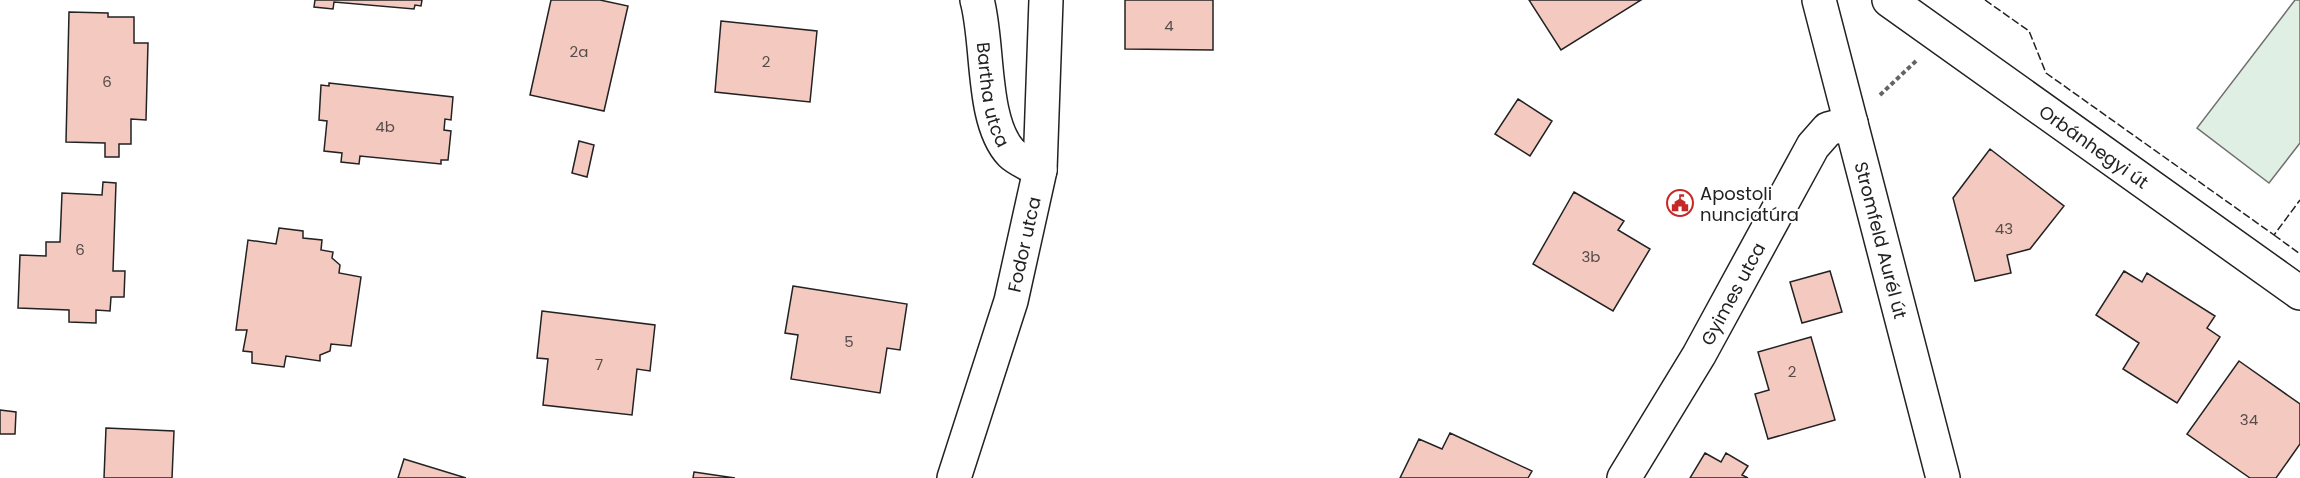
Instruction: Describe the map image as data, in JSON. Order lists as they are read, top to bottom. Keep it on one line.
{"streets":{"street":["Bartha utca","Orbánhegyi út","Stromfeld Aurél út","Fodor utca","Gyimes utca"]},"crossings":[["Bartha utca","Fodor utca"],["Stromfeld Aurél út","Gyimes utca"]],"places":{"public building":["Apostoli nunciatúra"]},"house_numbers":["4","2a","2","6","4b","43","6","3b","5","7","2","34"]}
